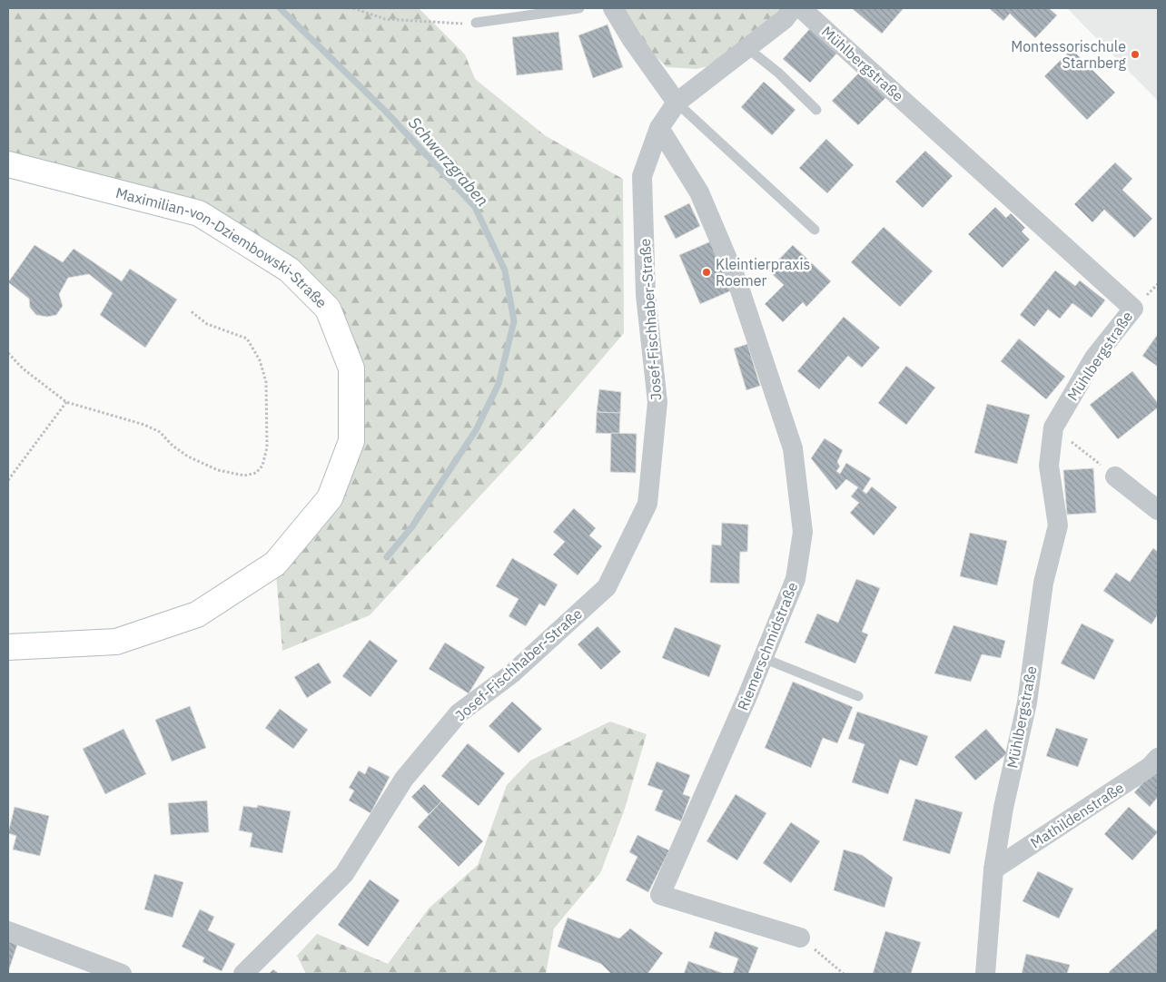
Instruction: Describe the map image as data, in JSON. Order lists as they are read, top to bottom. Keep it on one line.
{"streets":{"street":["Mühlbergstraße","Maximilian-von-Dziembowski-Straße","Josef-Fischhaber-Straße","Riemerschmidstraße","Mathildenstraße"]},"crossings":[["Mühlbergstraße","Mathildenstraße"],["Josef-Fischhaber-Straße","Riemerschmidstraße"]],"water":["Schwarzgraben"],"places":["Montessorischule Starnberg","Kleintierpraxis Roemer"]}
